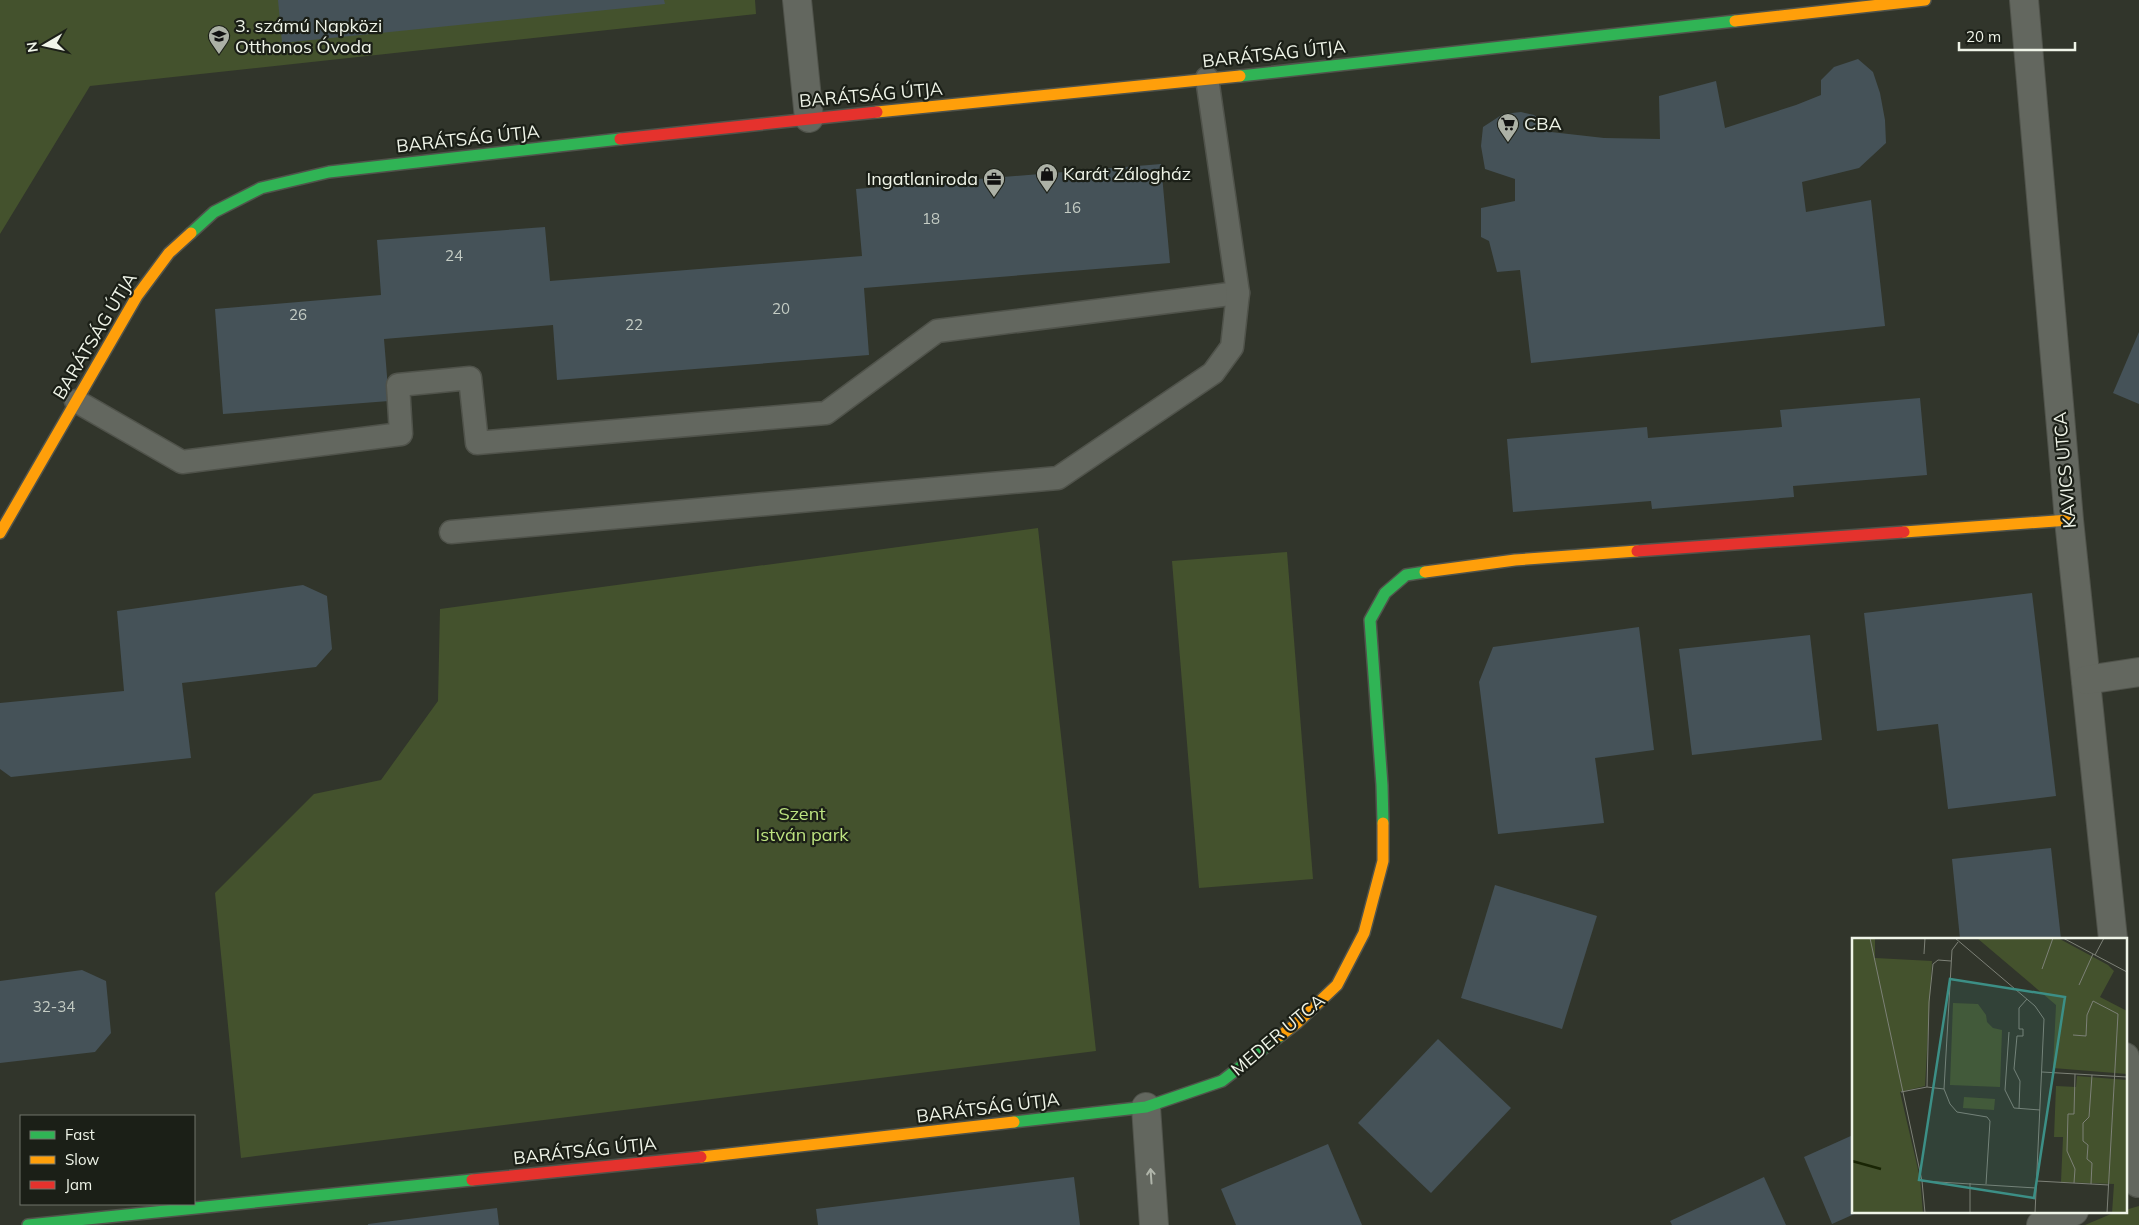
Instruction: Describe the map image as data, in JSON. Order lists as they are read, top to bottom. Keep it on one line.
{"streets":{"street":["BARÁTSÁG ÚTJA","KAVICS UTCA","MEDER UTCA"]},"crossings":[["BARÁTSÁG ÚTJA","MEDER UTCA"],["KAVICS UTCA","MEDER UTCA"]],"parks":["Szent István park"],"places":{"school or university":["3. számú Napközi Otthonos Óvoda"],"supermarket":["CBA"],"shop":["Karát Zálogház"],"office":["Ingatlaniroda"]},"house_numbers":["16","18","24","20","26","22","32-34"],"legend":["Fast","Slow","Jam"],"scale_bar":"20 m","north":"left"}
